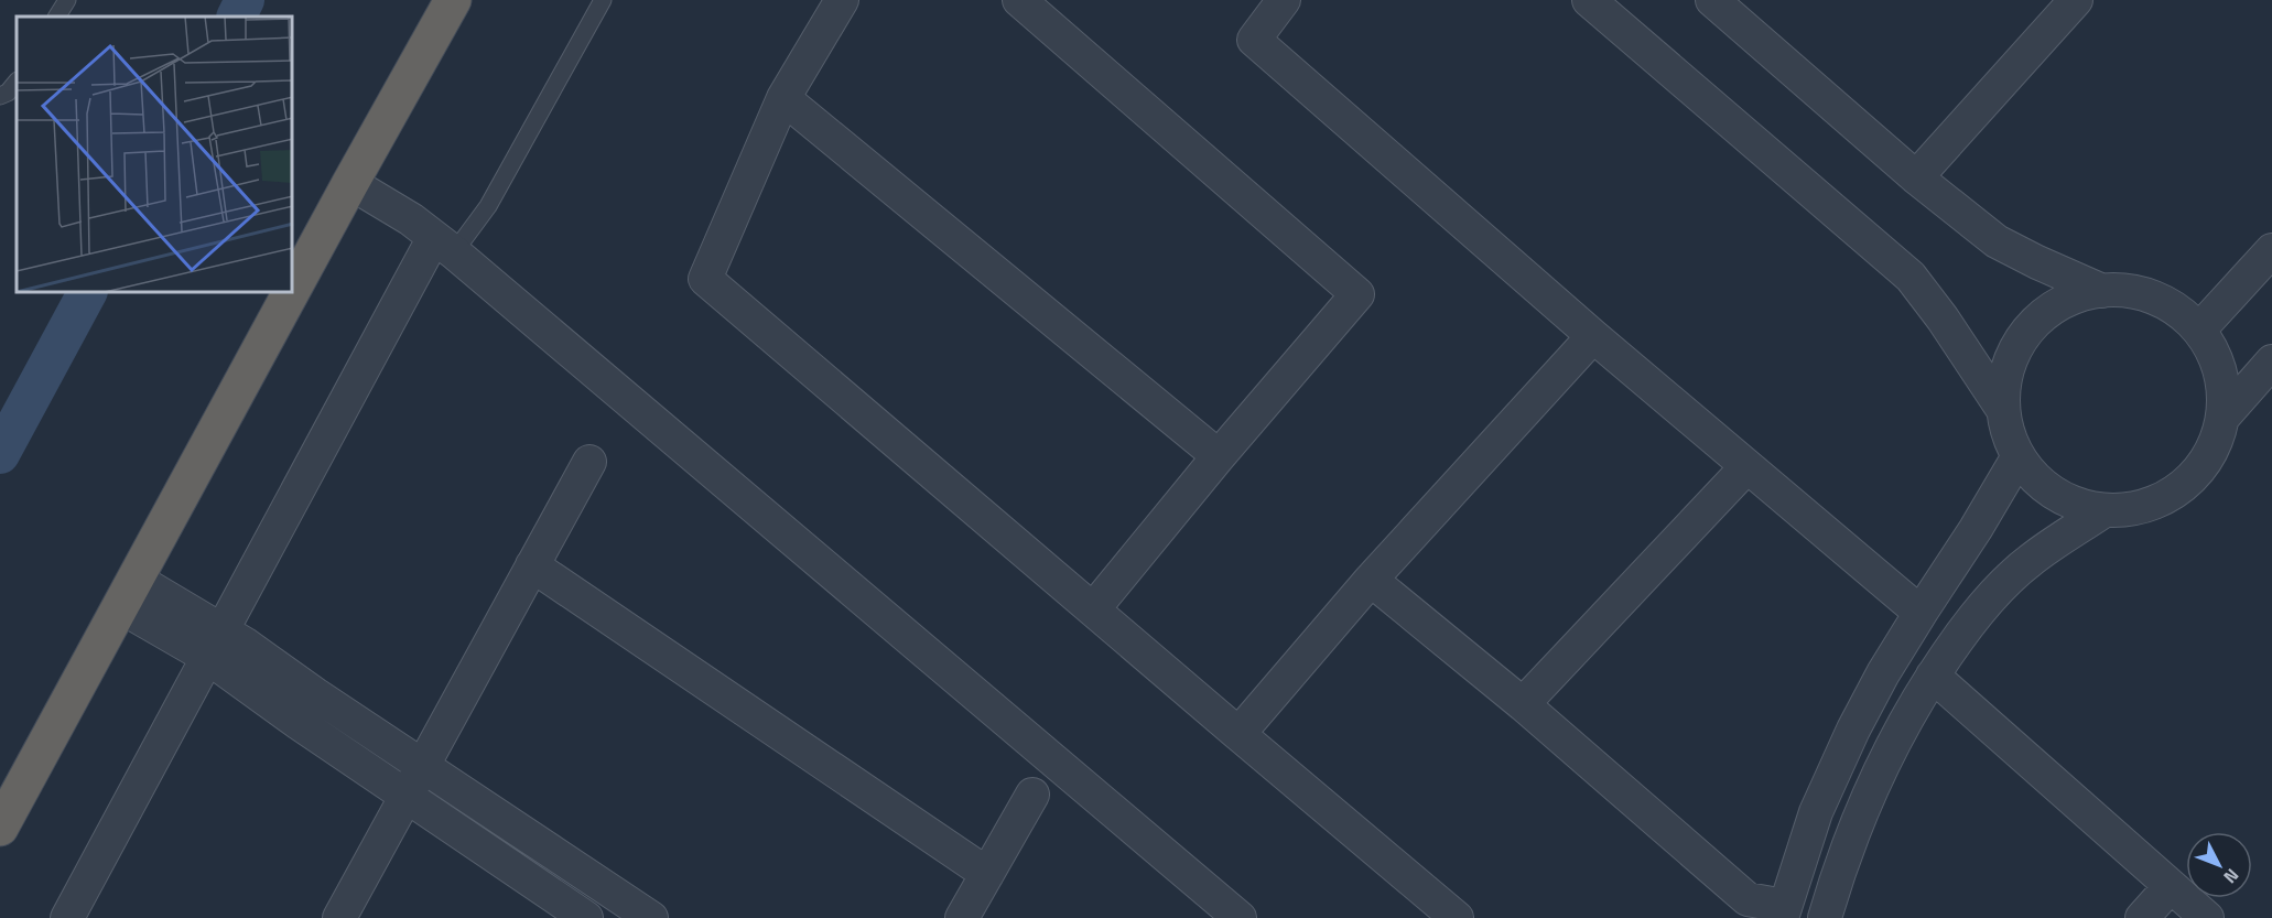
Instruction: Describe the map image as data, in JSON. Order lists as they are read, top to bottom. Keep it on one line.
{"north":"bottom right"}
